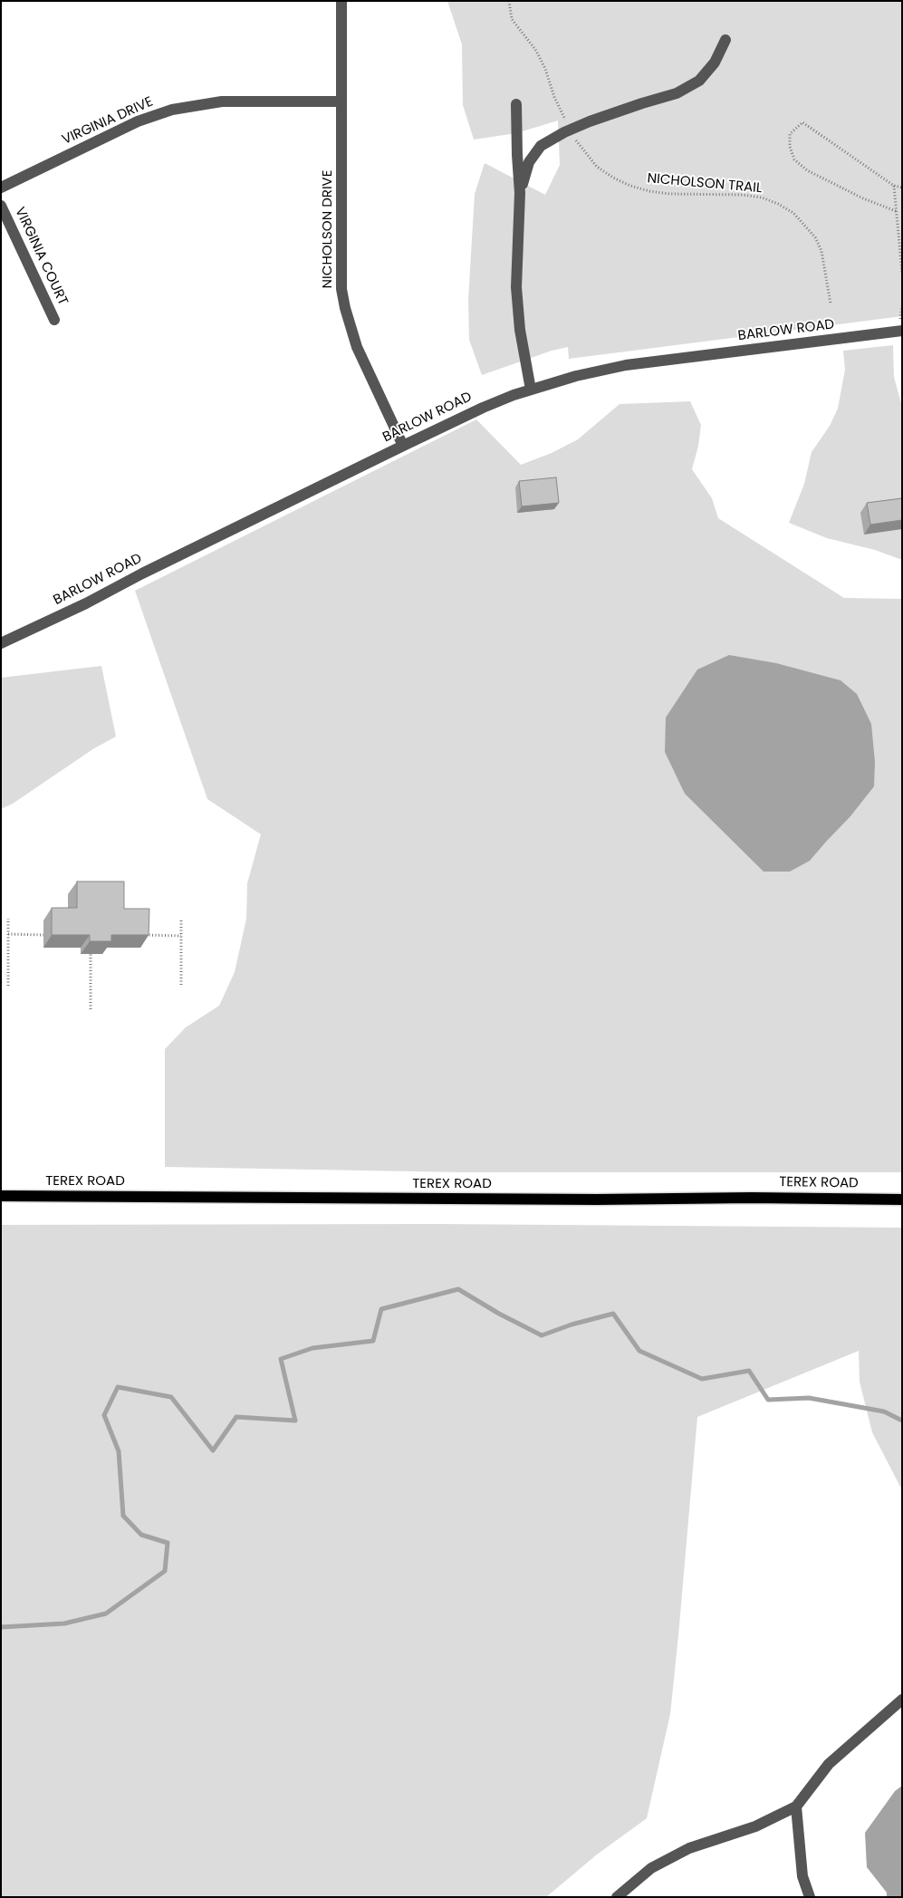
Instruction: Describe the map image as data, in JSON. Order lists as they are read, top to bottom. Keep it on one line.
{"streets":{"main road":["TEREX ROAD"],"street":["VIRGINIA DRIVE","NICHOLSON DRIVE","VIRGINIA COURT","BARLOW ROAD"],"path":["NICHOLSON TRAIL"]},"crossings":[["VIRGINIA DRIVE","NICHOLSON DRIVE"],["NICHOLSON DRIVE","BARLOW ROAD"]]}
